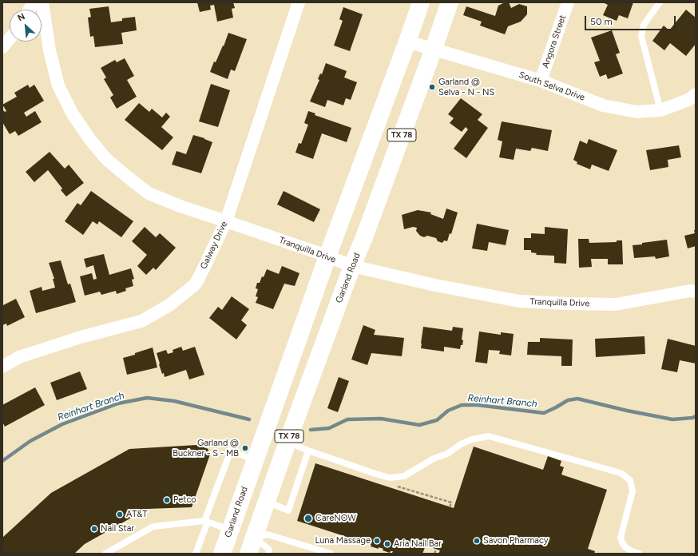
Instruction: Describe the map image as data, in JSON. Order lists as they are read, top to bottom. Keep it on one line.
{"streets":{"main road":["TX 78","Garland Road"],"street":["Angora Street","South Selva Drive","Galway Drive","Tranquilla Drive"]},"crossings":[["Angora Street","South Selva Drive"],["South Selva Drive","Garland Road"],["Galway Drive","Tranquilla Drive"],["Tranquilla Drive","Garland Road"]],"water":["Reinhart Branch"],"places":["Garland @ Selva - N - NS","Garland @ Buckner - S - MB","Petco","AT&T","CareNOW","Nail Star","Luna Massage","Savon Pharmacy","Aria Nail Bar"],"scale_bar":"50 m","north":"top left"}
